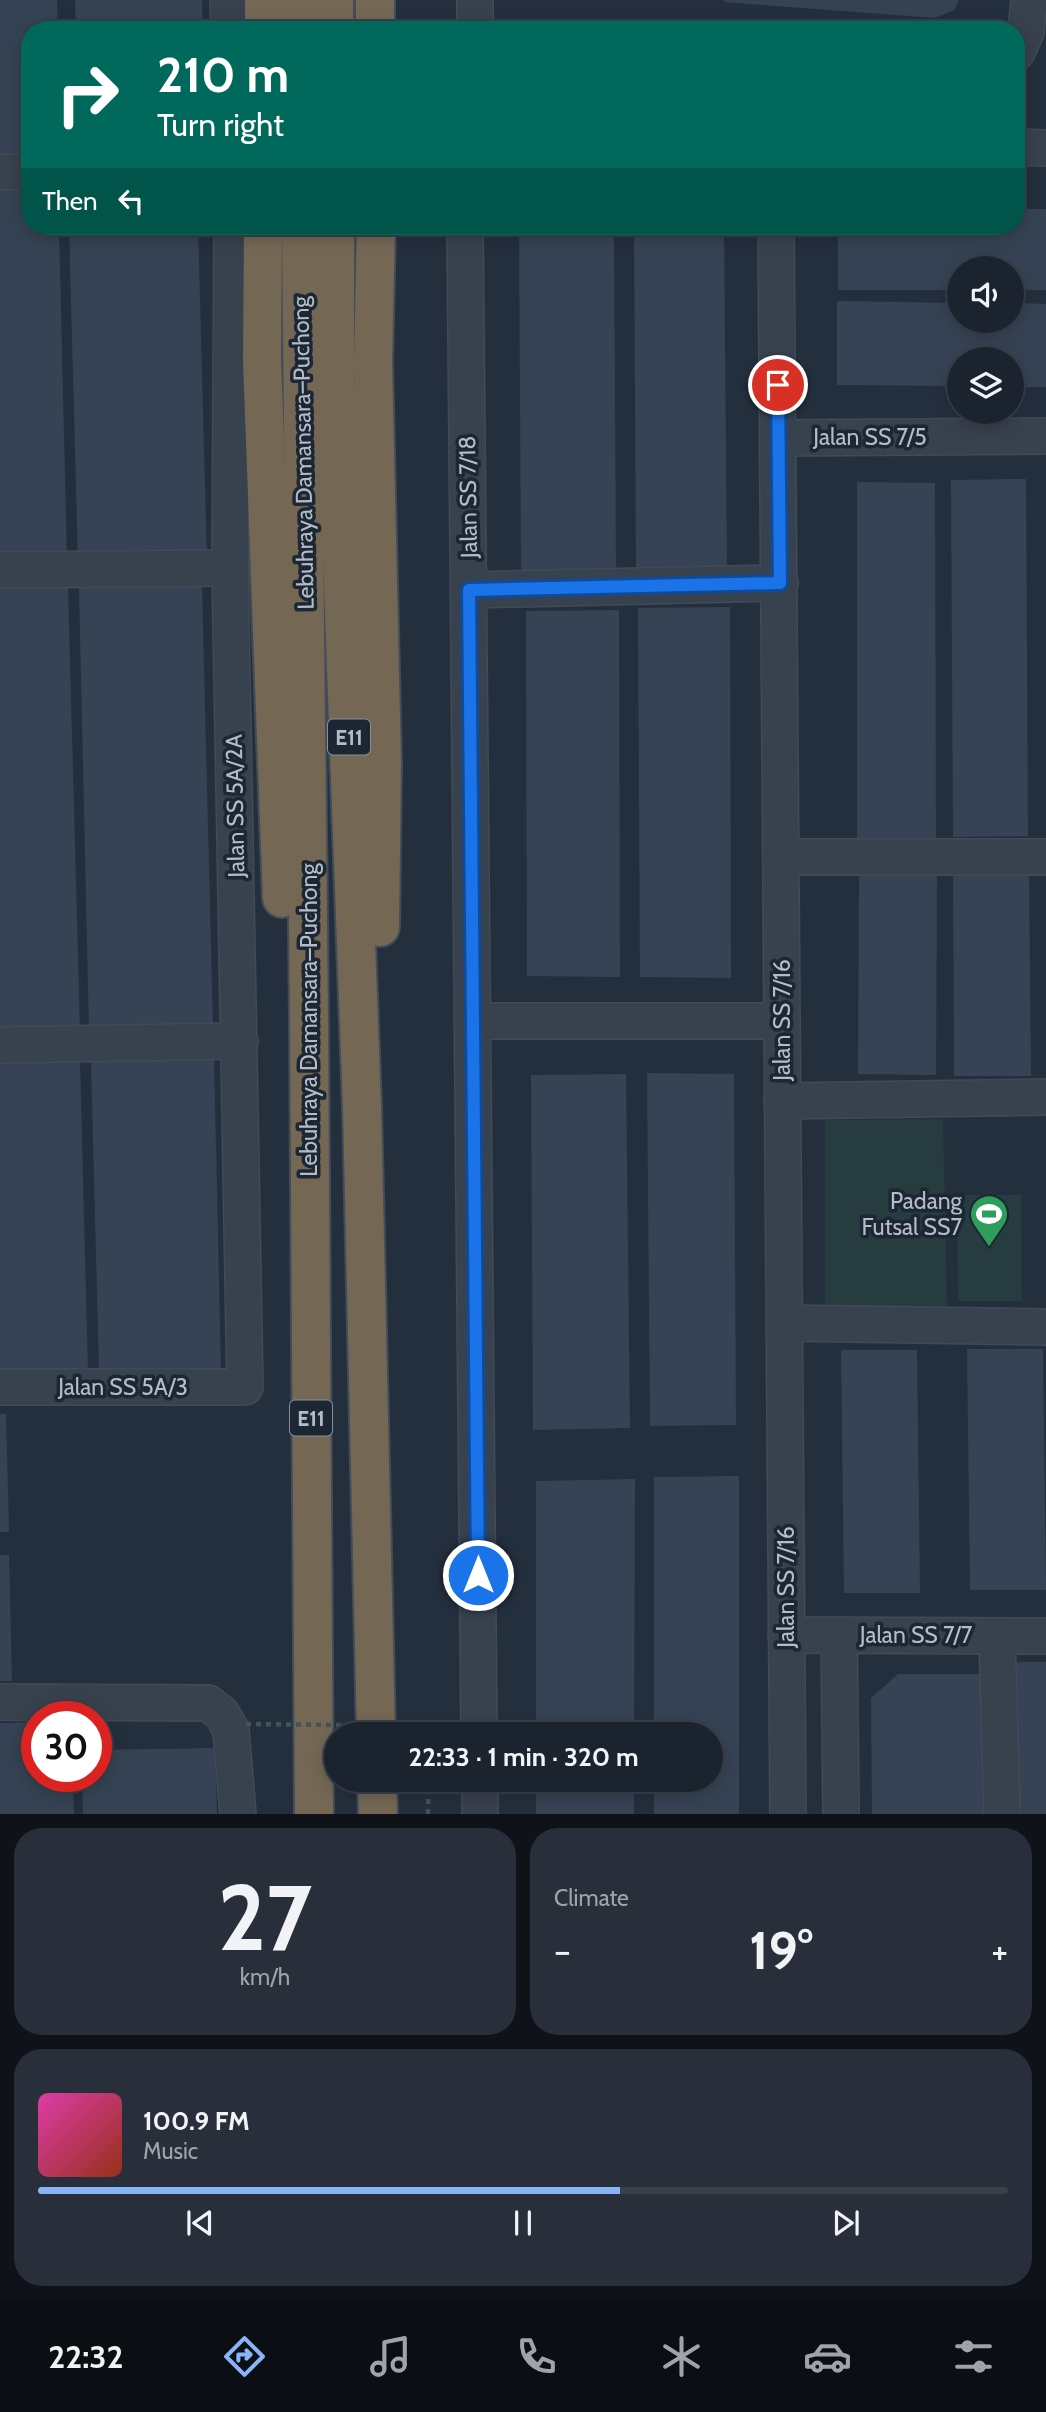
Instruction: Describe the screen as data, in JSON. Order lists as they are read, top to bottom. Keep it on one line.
{"streets":{"highway":["Lebuhraya Damansara–Puchong","E11"],"street":["Jalan SS 7/5","Jalan SS 7/18","Jalan SS 5A/2A","Jalan SS 7/16","Jalan SS 5A/3","Jalan SS 7/7"]},"crossings":[["Jalan SS 7/5","Jalan SS 7/16"],["Jalan SS 5A/2A","Jalan SS 5A/3"],["Jalan SS 7/16","Jalan SS 7/7"]],"places":{"sports":["Padang Futsal SS7"]},"page":{"turn":["210 m","Turn right"],"then":"Then","limit":"30","trip":"22:33 · 1 min · 320 m","tile":[["27","km/h"],"Climate"],"heat":["−","19°","+"],"song":["100.9 FM","Music"],"tabs":"22:32"}}
